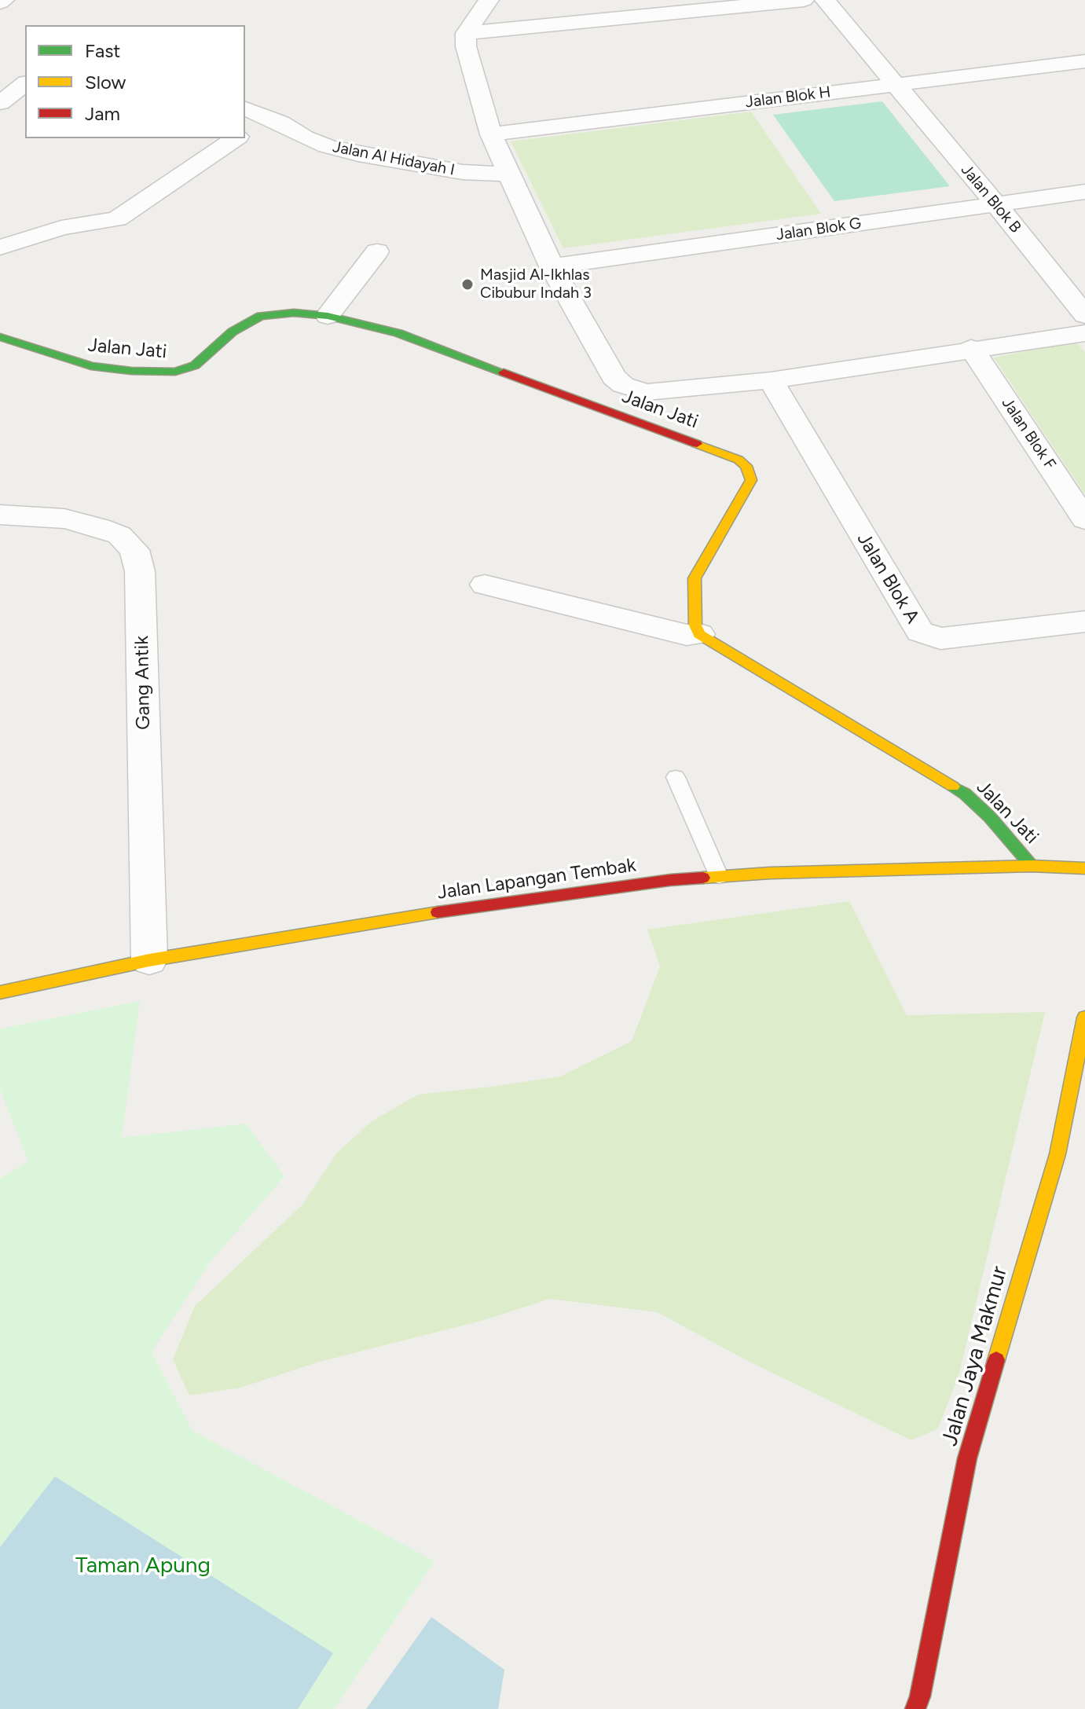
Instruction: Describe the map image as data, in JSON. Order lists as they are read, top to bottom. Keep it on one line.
{"streets":{"street":["Jalan Blok H","Jalan Al Hidayah I","Jalan Blok B","Jalan Blok G","Jalan Jati","Jalan Blok F","Jalan Blok A","Gang Antik","Jalan Lapangan Tembak","Jalan Jaya Makmur"]},"crossings":[["Jalan Blok H","Jalan Blok B"],["Jalan Blok B","Jalan Blok G"],["Jalan Jati","Jalan Lapangan Tembak"],["Gang Antik","Jalan Lapangan Tembak"]],"parks":["Taman Apung"],"places":["Masjid Al-Ikhlas Cibubur Indah 3"],"legend":["Fast","Slow","Jam"]}
